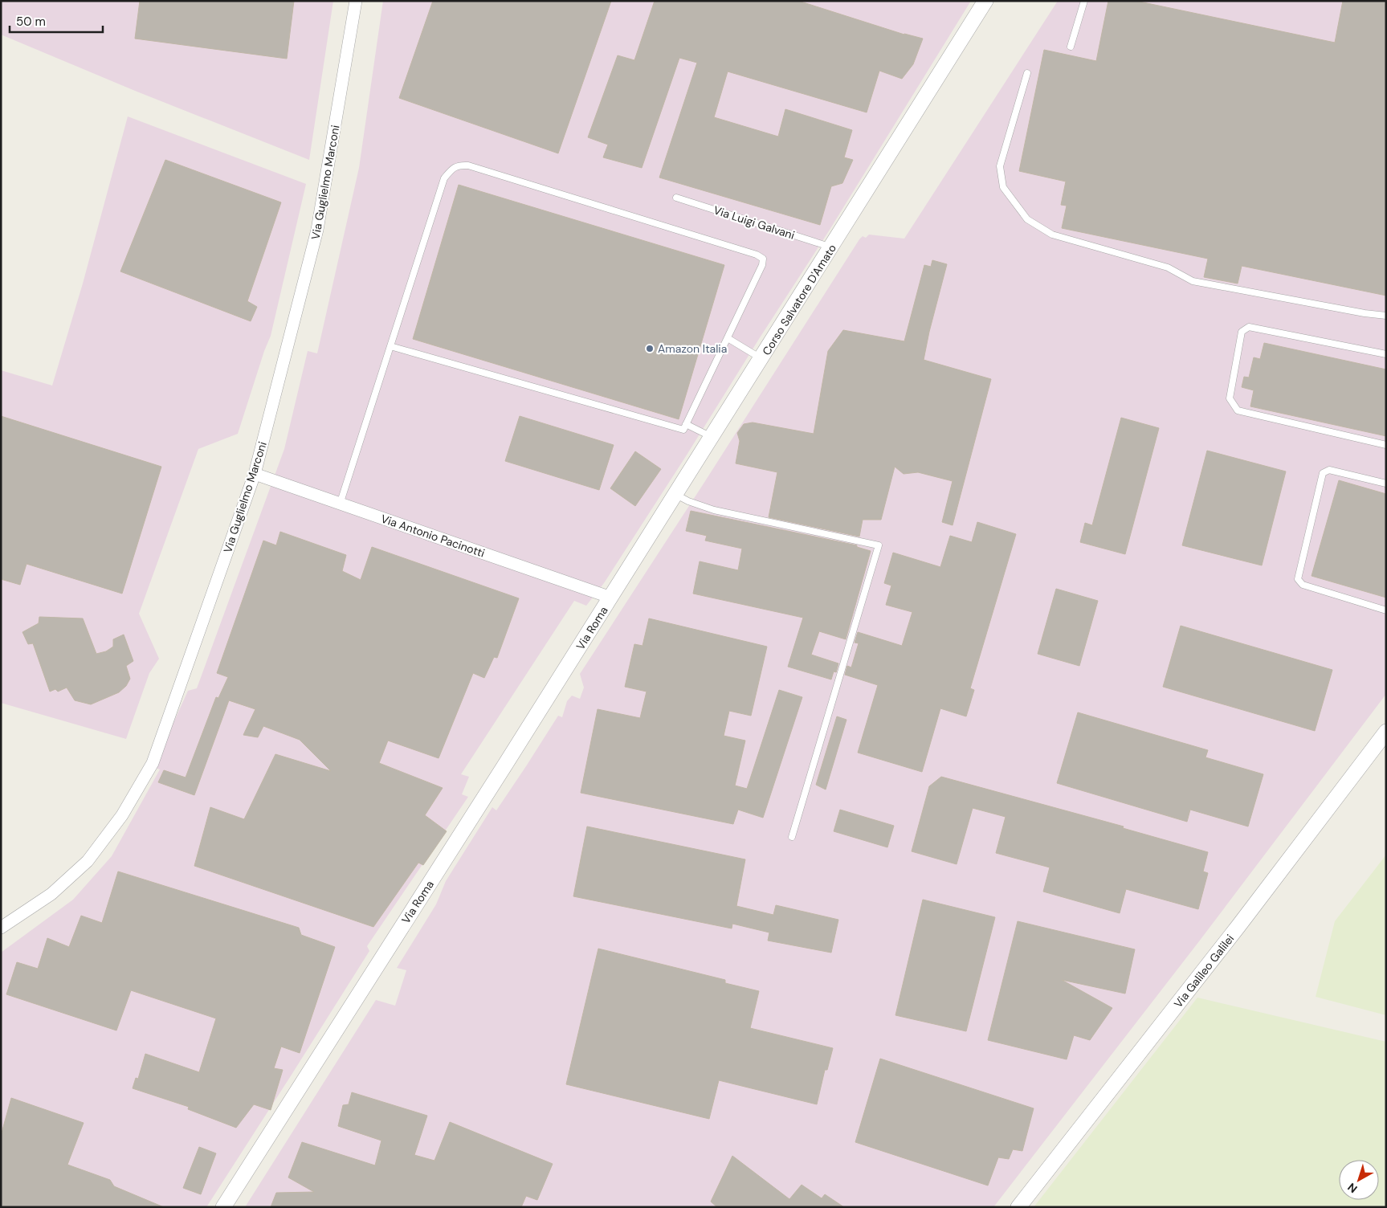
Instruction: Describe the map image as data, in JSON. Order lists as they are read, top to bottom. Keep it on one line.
{"streets":{"street":["Via Guglielmo Marconi","Corso Salvatore D'Amato","Via Antonio Pacinotti","Via Roma","Via Galileo Galilei"],"lane":["Via Luigi Galvani"]},"crossings":[["Via Guglielmo Marconi","Via Antonio Pacinotti"],["Via Luigi Galvani","Corso Salvatore D'Amato"],["Corso Salvatore D'Amato","Via Antonio Pacinotti"],["Corso Salvatore D'Amato","Via Roma"],["Via Antonio Pacinotti","Via Roma"]],"places":["Amazon Italia"],"scale_bar":"50 m","north":"bottom left"}
